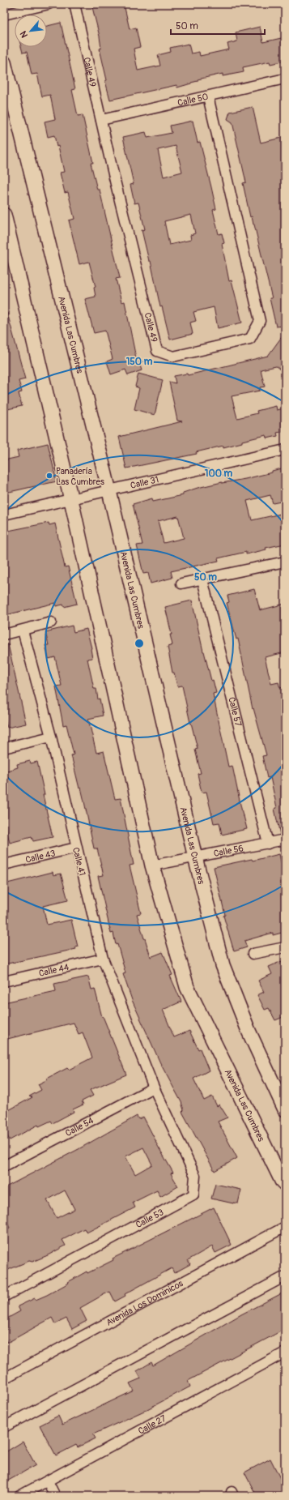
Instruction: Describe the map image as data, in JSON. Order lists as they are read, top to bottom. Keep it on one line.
{"streets":{"street":["Calle 49","Calle 50","Avenida Las Cumbres","Calle 31","Calle 57","Calle 56","Calle 43","Calle 41","Calle 44","Calle 54","Calle 53","Avenida Los Dominicos","Calle 27"]},"crossings":[["Calle 49","Calle 50"],["Avenida Las Cumbres","Calle 31"],["Avenida Las Cumbres","Calle 56"],["Calle 57","Calle 56"],["Calle 43","Calle 41"],["Calle 41","Calle 44"],["Calle 41","Calle 54"],["Calle 41","Calle 53"],["Calle 54","Calle 53"]],"places":["Panadería Las Cumbres"],"scale_bar":"50 m","north":"bottom left","rings":["150 m","100 m","50 m"]}
